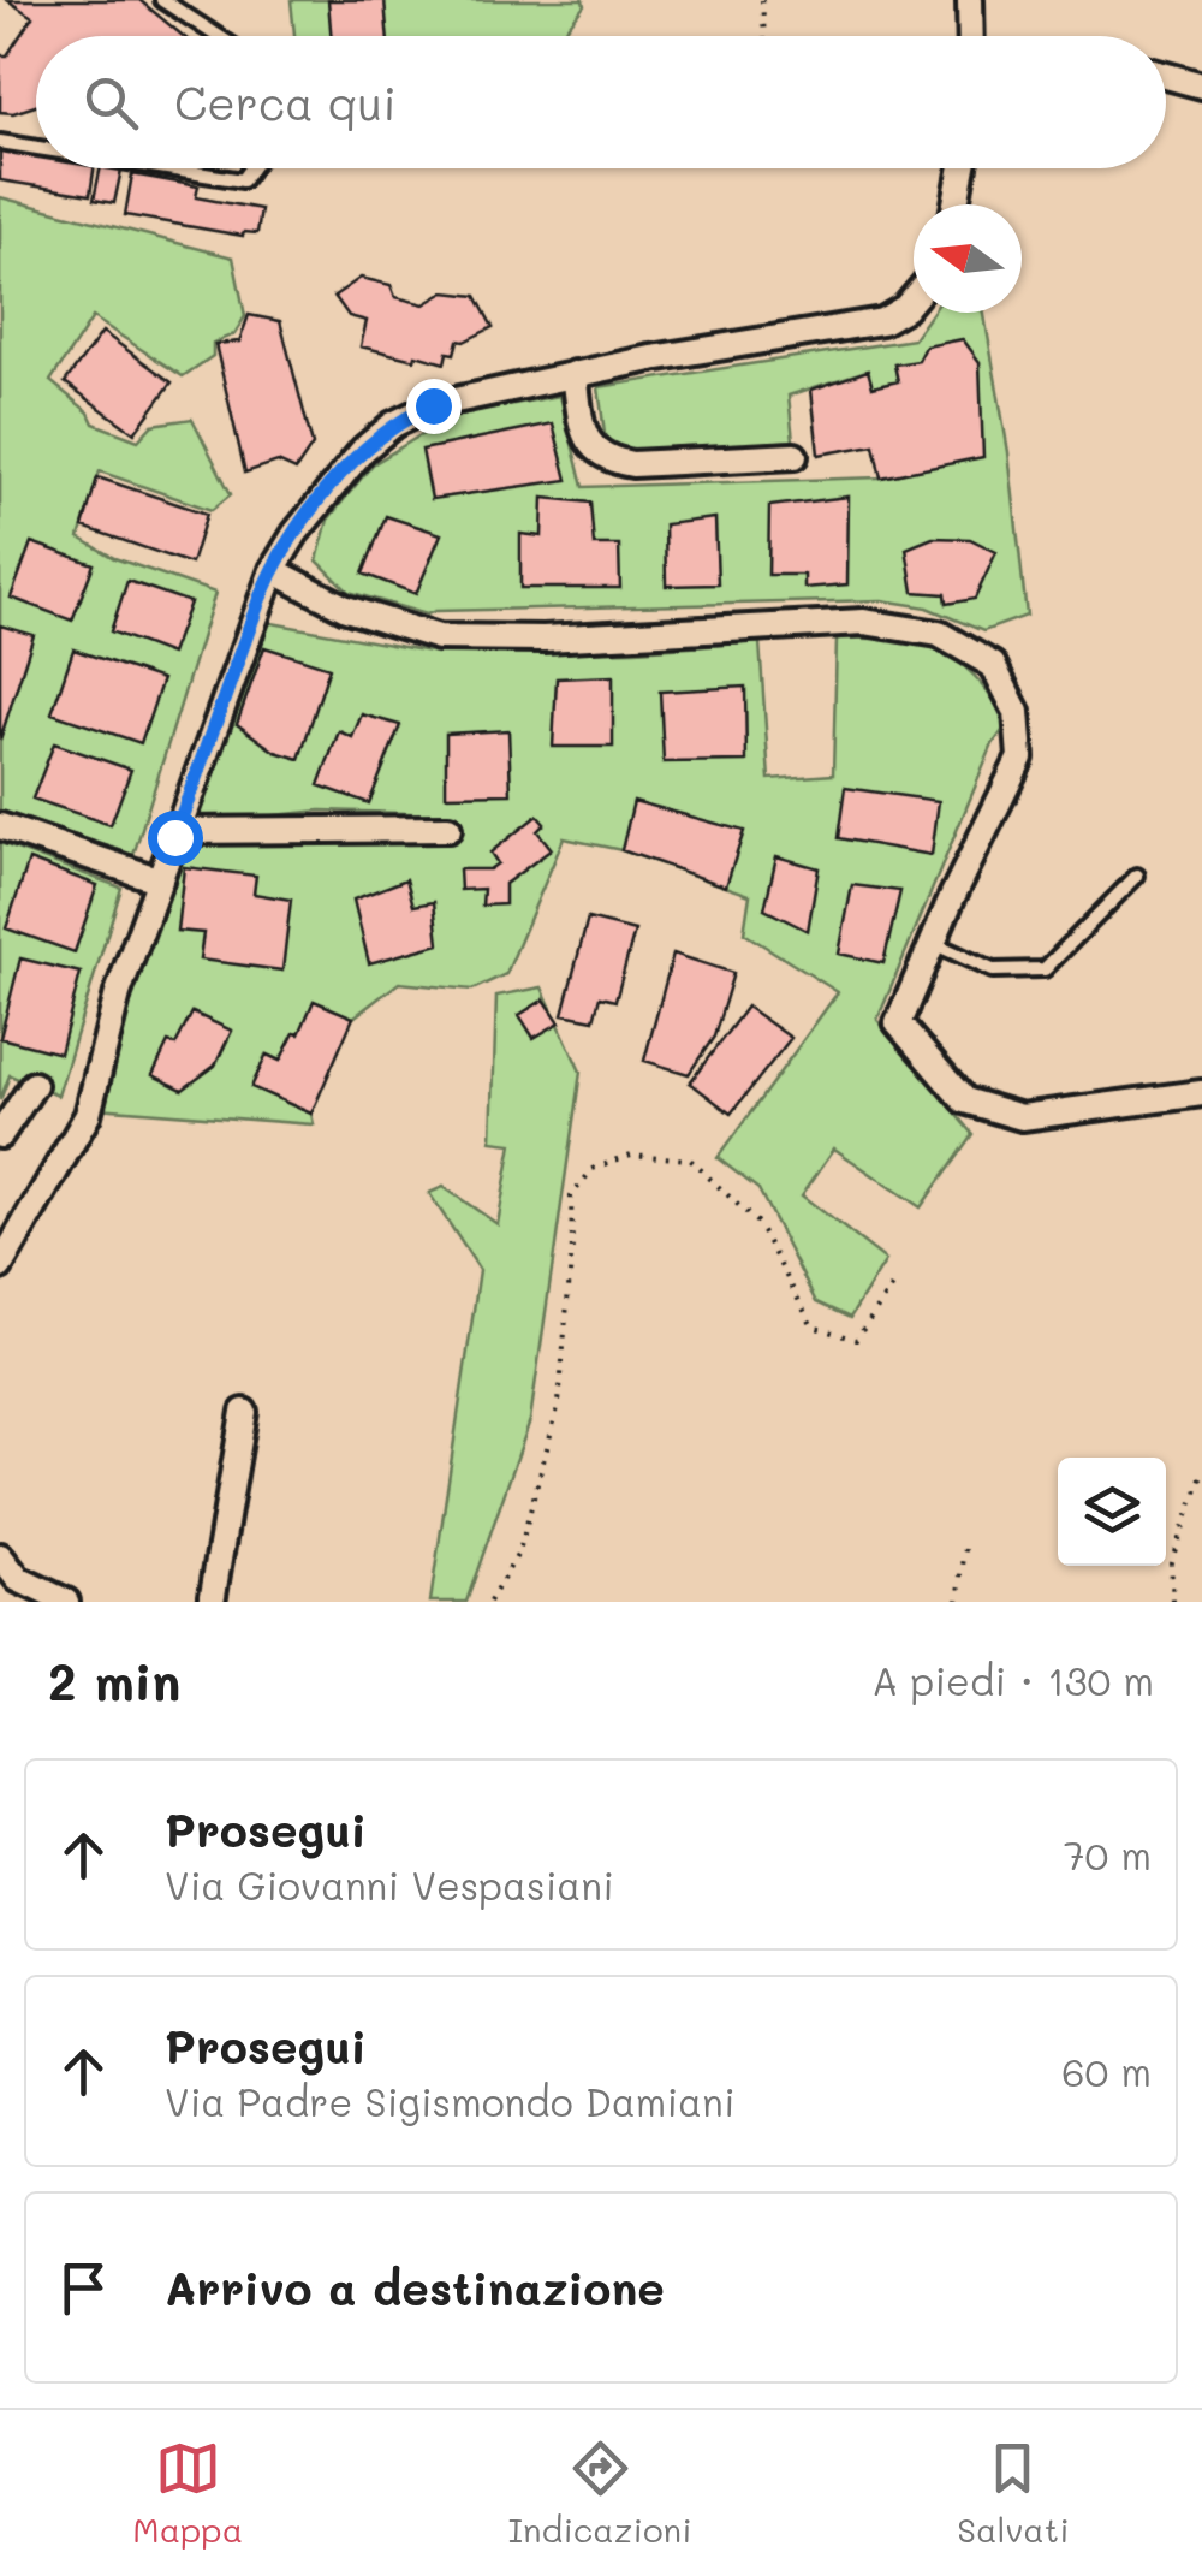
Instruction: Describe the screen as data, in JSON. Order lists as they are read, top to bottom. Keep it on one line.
{"north":"left","page":{"search":"Cerca qui","heading":["2 min","A piedi · 130 m"],"list":[["Prosegui","Via Giovanni Vespasiani","70 m"],["Prosegui","Via Padre Sigismondo Damiani","60 m"],"Arrivo a destinazione"],"nav":["Mappa","Indicazioni","Salvati"]}}
